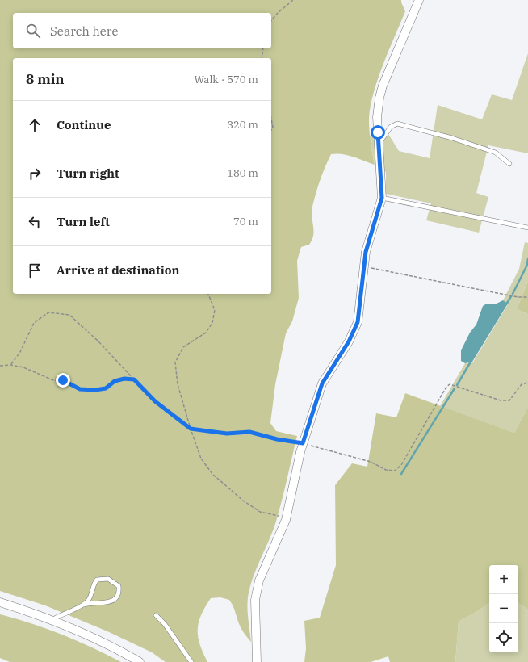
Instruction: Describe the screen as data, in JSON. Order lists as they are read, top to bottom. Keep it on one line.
{"page":{"search":"Search here","heading":["8 min","Walk · 570 m"],"list":[["Continue","320 m"],["Turn right","180 m"],["Turn left","70 m"],"Arrive at destination"],"map_buttons":["+","−"]}}
